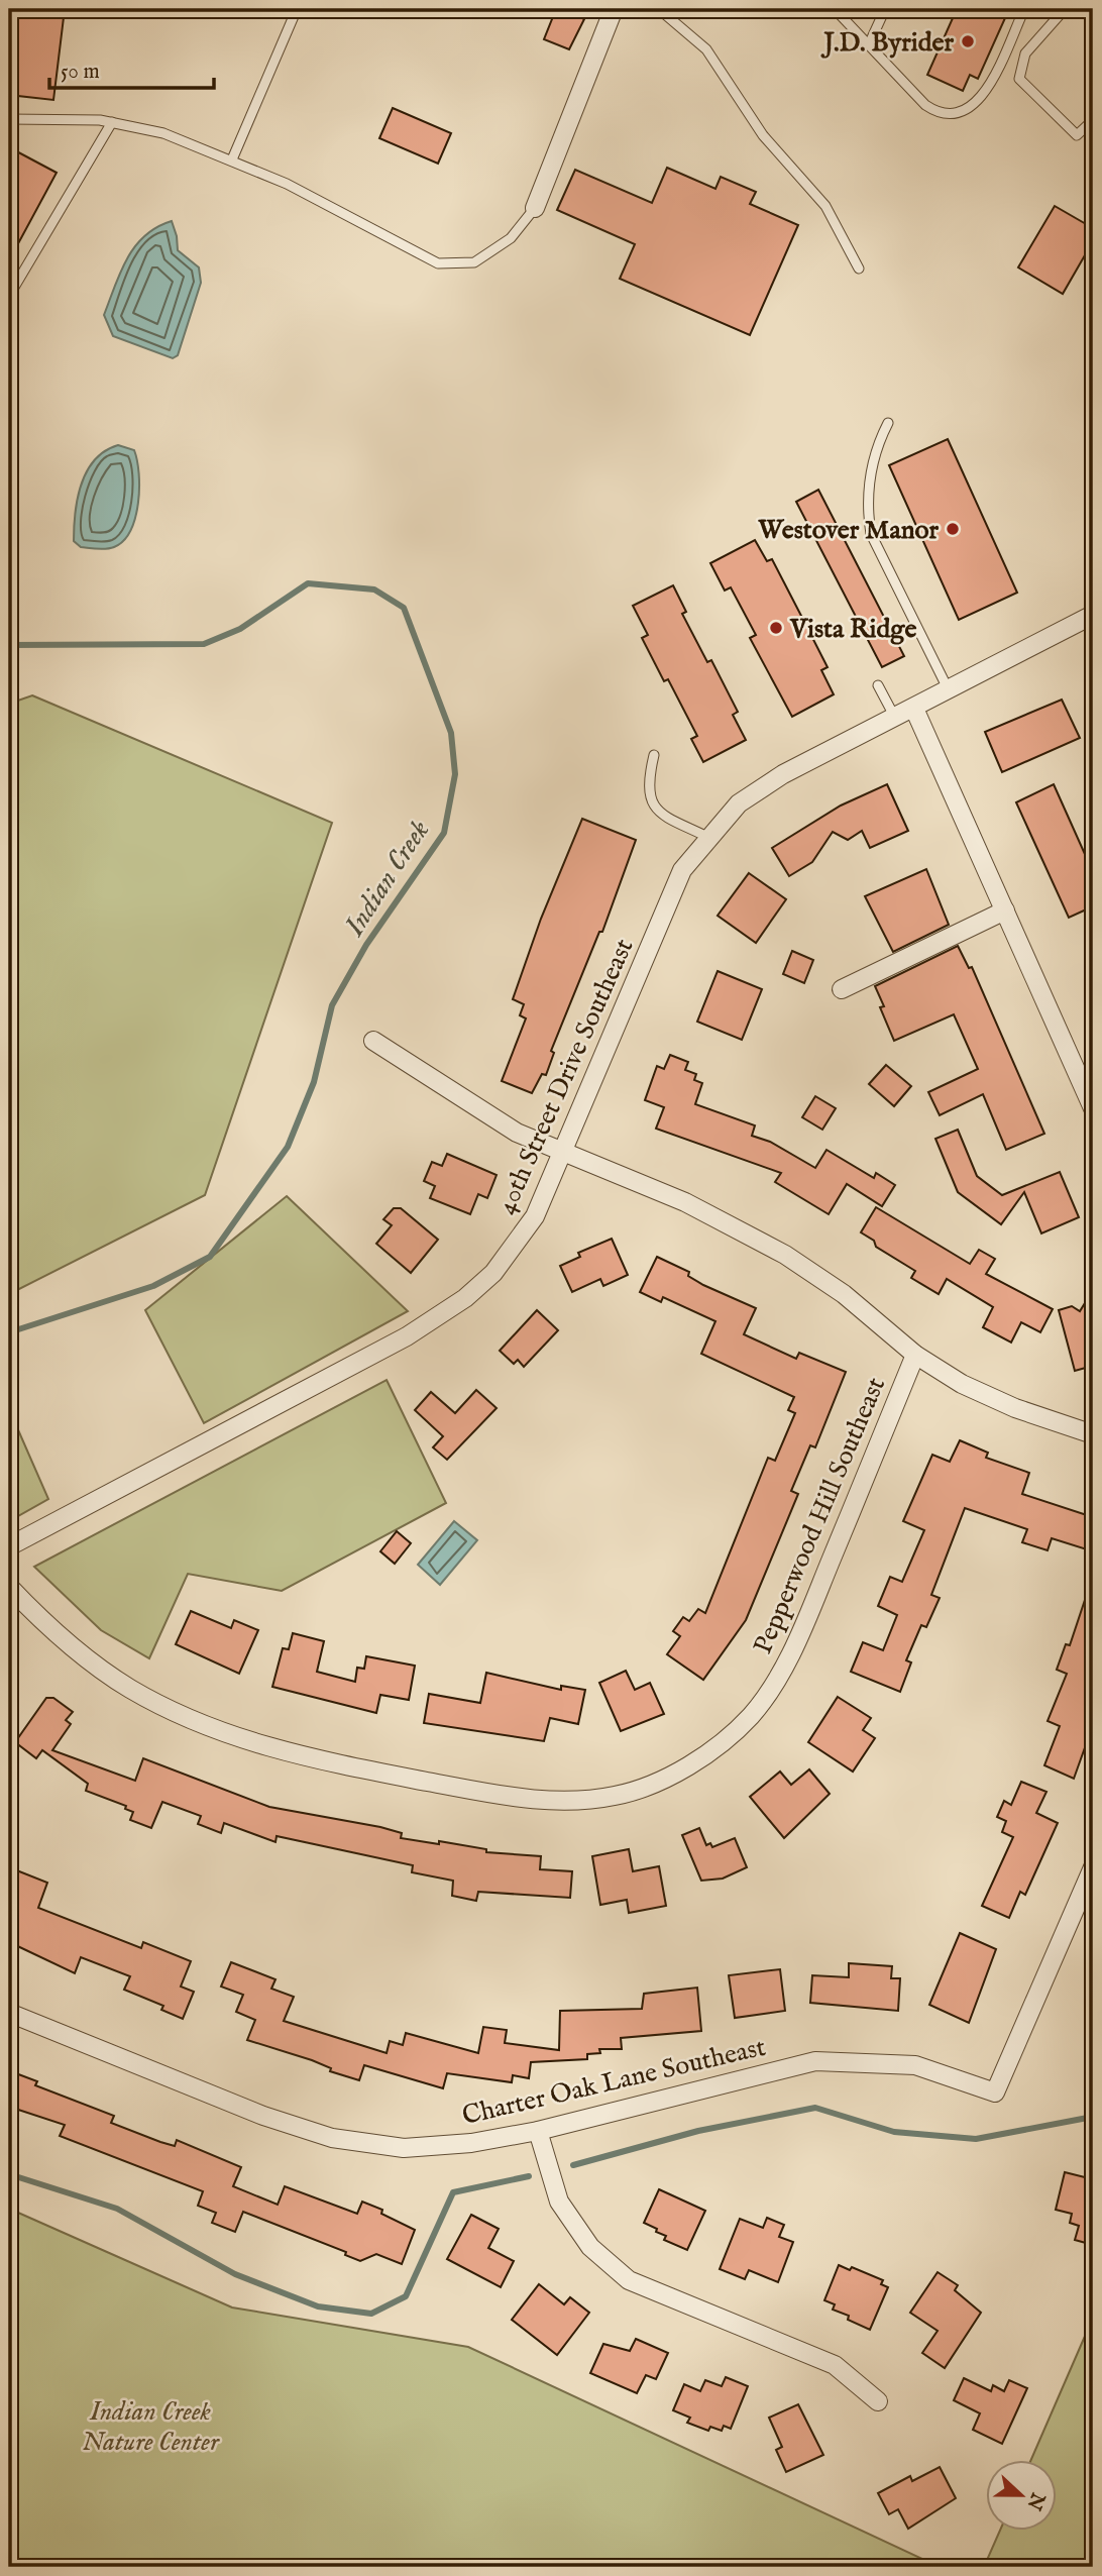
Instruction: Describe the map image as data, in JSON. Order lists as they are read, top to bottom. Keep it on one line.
{"streets":{"street":["40th Street Drive Southeast","Pepperwood Hill Southeast","Charter Oak Lane Southeast"]},"water":["Indian Creek"],"parks":["Indian Creek Nature Center"],"places":["J.D. Byrider","Westover Manor","Vista Ridge"],"scale_bar":"50 m","north":"right"}
